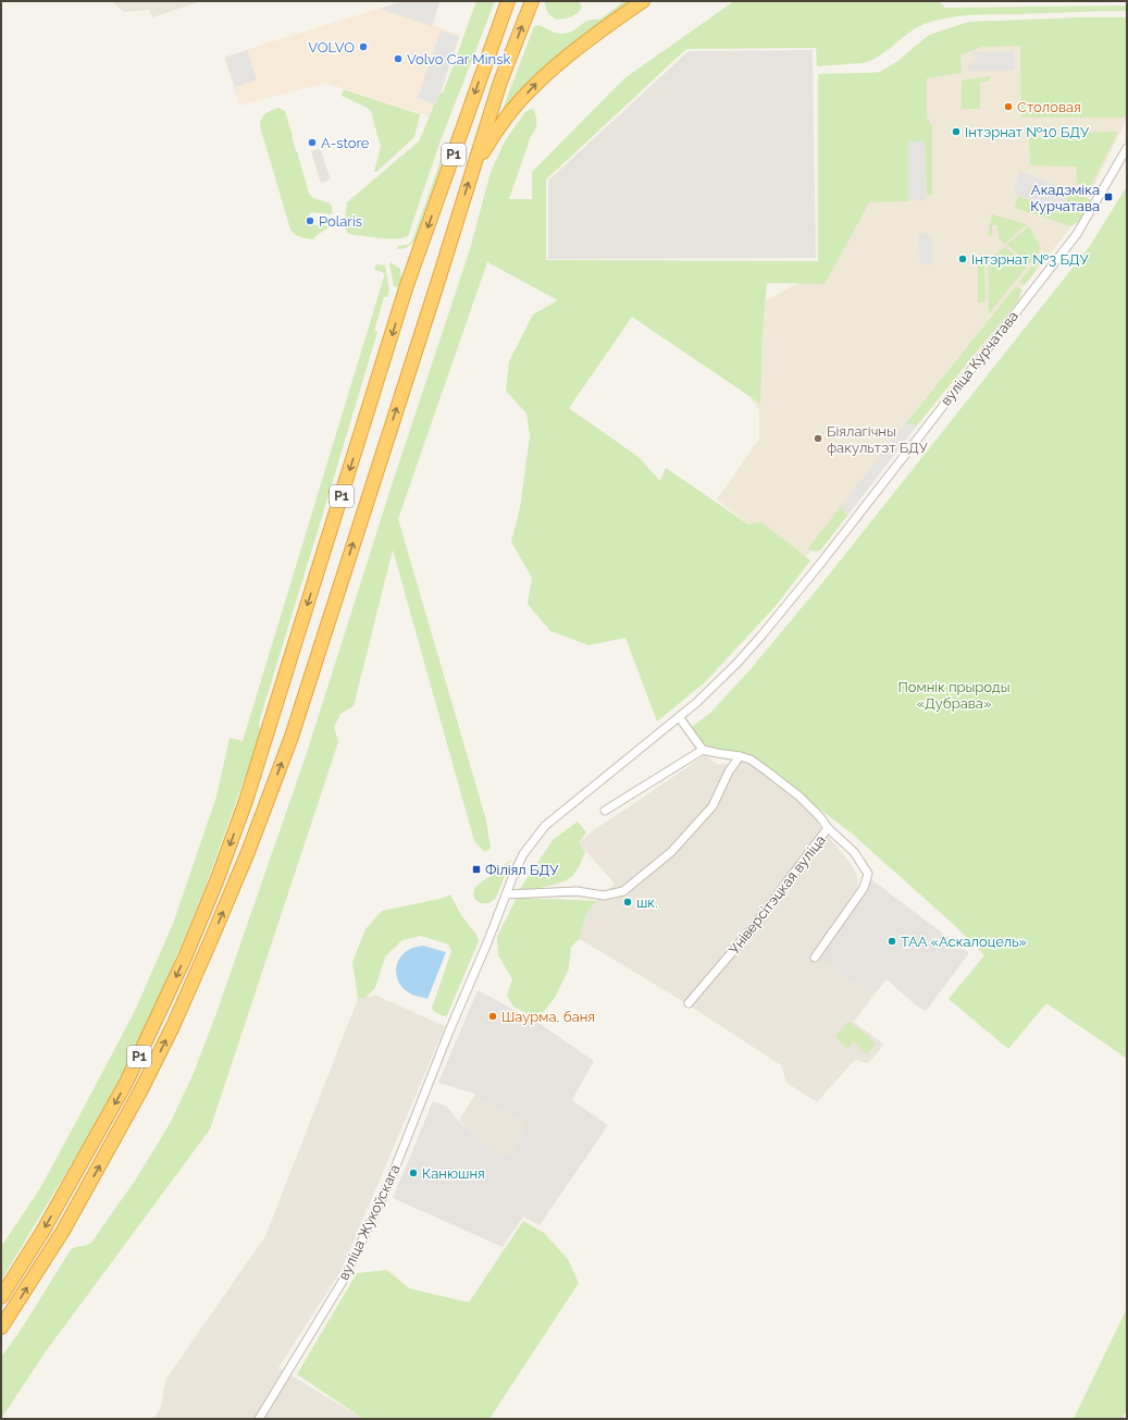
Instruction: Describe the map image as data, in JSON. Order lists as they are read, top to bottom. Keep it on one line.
{"streets":{"highway":["Р1"],"street":["вуліца Курчатава","Універсітэцкая вуліца","вуліца Жукоўскага"]},"crossings":[["вуліца Курчатава","вуліца Жукоўскага"]],"parks":["Помнік прыроды «Дубрава»"],"places":{"other":["VOLVO","Volvo Car Minsk","Столовая","Інтэрнат №10 БДУ","А-store","Polaris","Інтэрнат №3 БДУ","Біялагічны факультэт БДУ","шк.","ТАА «Аскалоцель»","Шаурма, баня","Канюшня"],"transit":["Акадэміка Курчатава","Філіял БДУ"]}}
